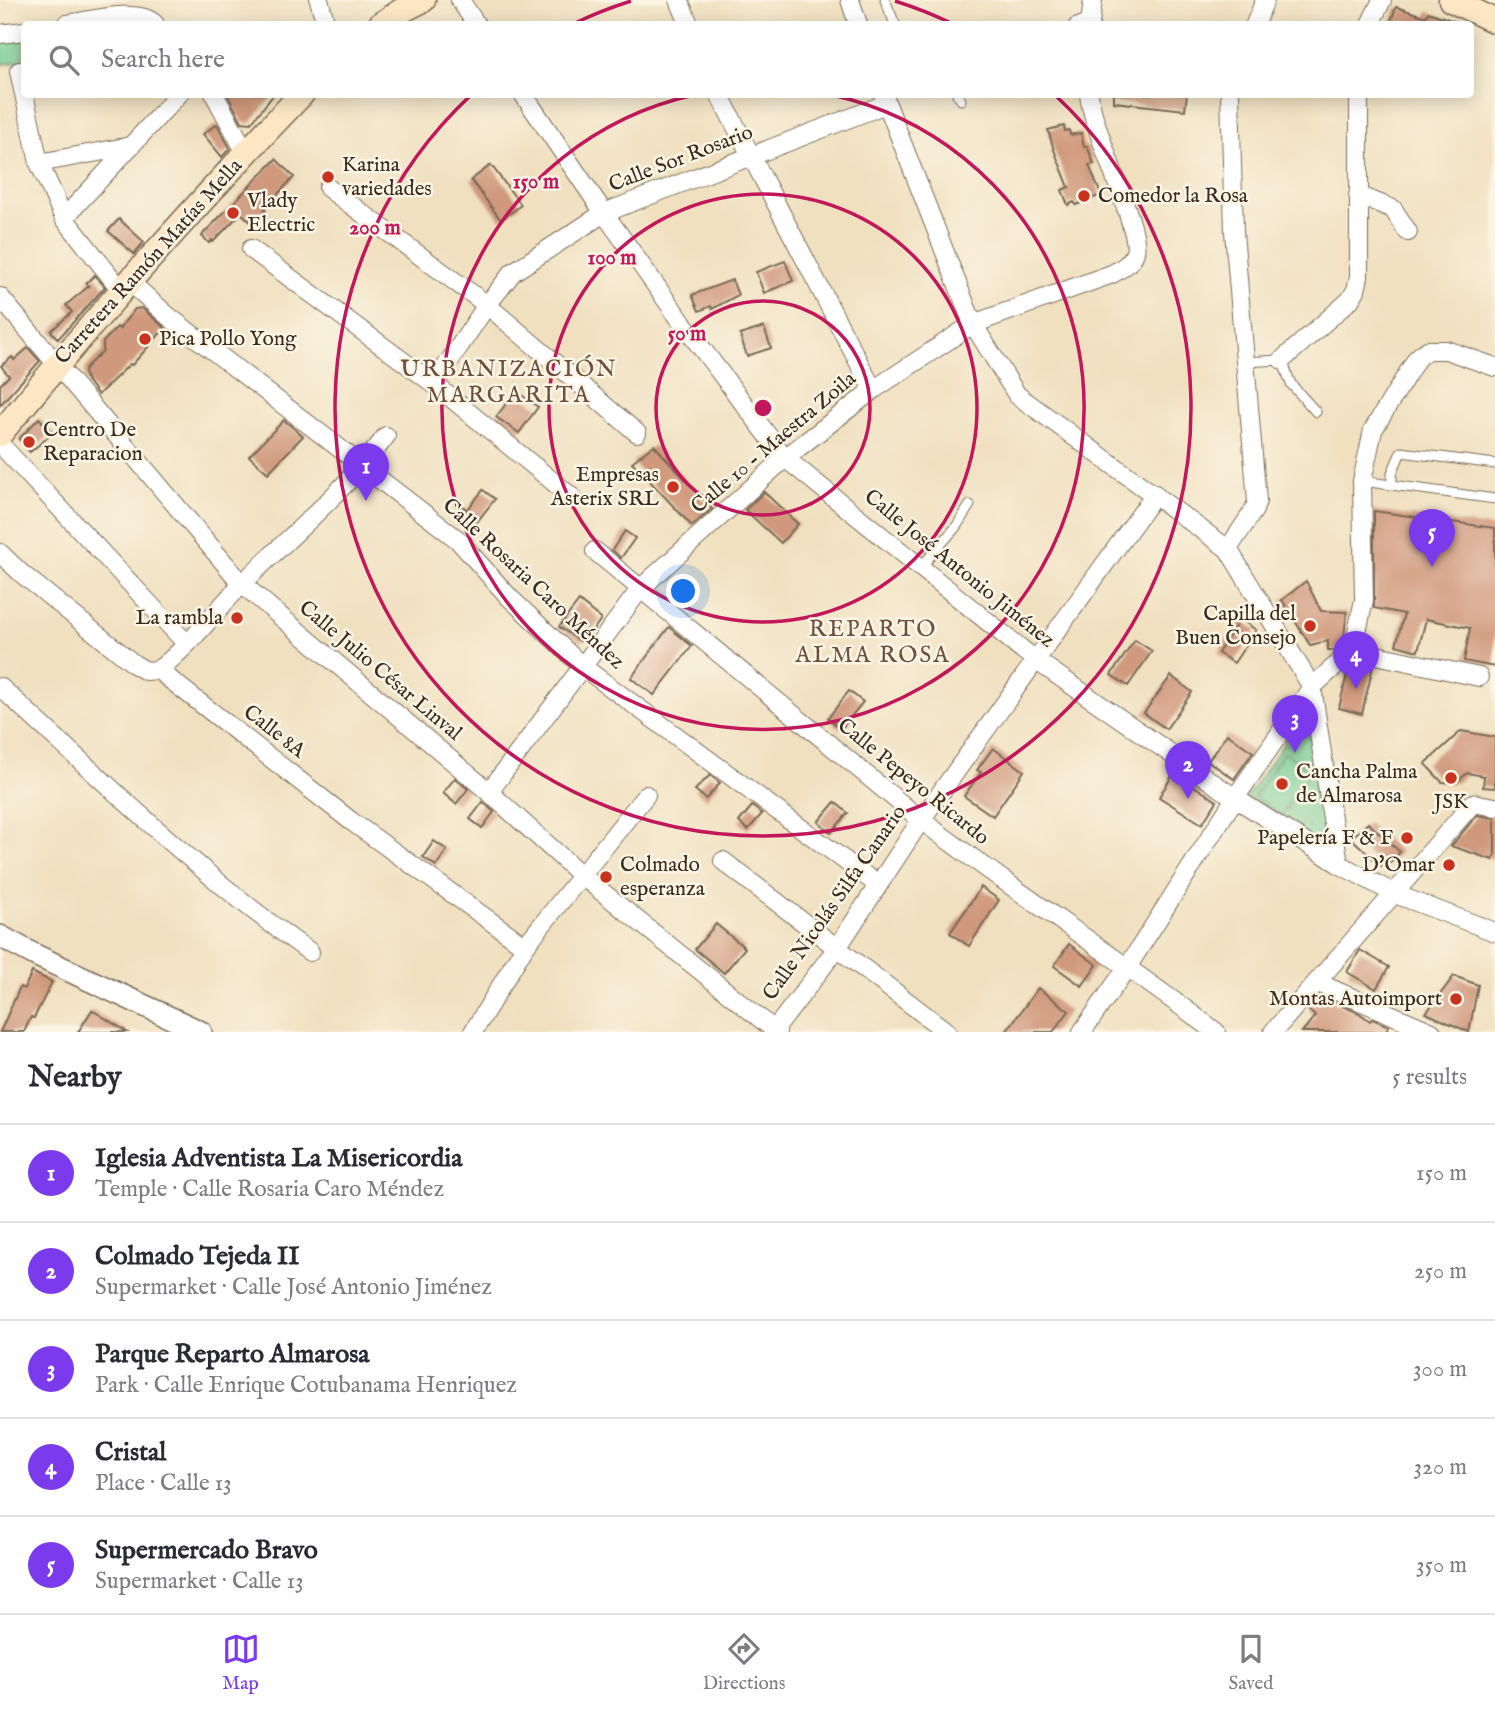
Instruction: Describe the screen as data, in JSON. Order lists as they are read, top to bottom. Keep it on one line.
{"streets":{"main road":["Carretera Ramón Matías Mella"],"street":["Calle Sor Rosario","Calle 10 - Maestra Zoila","Calle José Antonio Jiménez","Calle Rosaria Caro Méndez","Calle Julio César Linval","Calle 8A","Calle Pepeyo Ricardo","Calle Nicolás Silfa Canario"]},"crossings":[["Calle Sor Rosario","Calle José Antonio Jiménez"],["Carretera Ramón Matías Mella","Calle Rosaria Caro Méndez"],["Carretera Ramón Matías Mella","Calle Julio César Linval"],["Calle 10 - Maestra Zoila","Calle José Antonio Jiménez"],["Calle 10 - Maestra Zoila","Calle Rosaria Caro Méndez"],["Calle 10 - Maestra Zoila","Calle Julio César Linval"],["Calle 10 - Maestra Zoila","Calle Pepeyo Ricardo"],["Calle José Antonio Jiménez","Calle Nicolás Silfa Canario"],["Calle Rosaria Caro Méndez","Calle Nicolás Silfa Canario"],["Calle Julio César Linval","Calle Nicolás Silfa Canario"],["Calle Pepeyo Ricardo","Calle Nicolás Silfa Canario"]],"districts":["URBANIZACIÓN MARGARITA","REPARTO ALMA ROSA"],"places":["Karina variedades","Comedor la Rosa","Vlady Electric","Pica Pollo Yong","Centro De Reparacion","Empresas Asterix SRL","La rambla","Capilla del Buen Consejo","JSK","Cancha Palma de Almarosa","Papelería F & F","D'Omar","Colmado esperanza","Montas Autoimport"],"page":{"search":"Search here","pins":["1","5","4","3","2"],"heading":["Nearby","5 results"],"list":[{"mark":"1","name":"Iglesia Adventista La Misericordia","note":"Temple · Calle Rosaria Caro Méndez","value":"150 m"},{"mark":"2","name":"Colmado Tejeda II","note":"Supermarket · Calle José Antonio Jiménez","value":"250 m"},{"mark":"3","name":"Parque Reparto Almarosa","note":"Park · Calle Enrique Cotubanama Henriquez","value":"300 m"},{"mark":"4","name":"Cristal","note":"Place · Calle 13","value":"320 m"},{"mark":"5","name":"Supermercado Bravo","note":"Supermarket · Calle 13","value":"350 m"}],"nav":["Map","Directions","Saved"]},"rings":["150 m","200 m","100 m","50 m"]}
